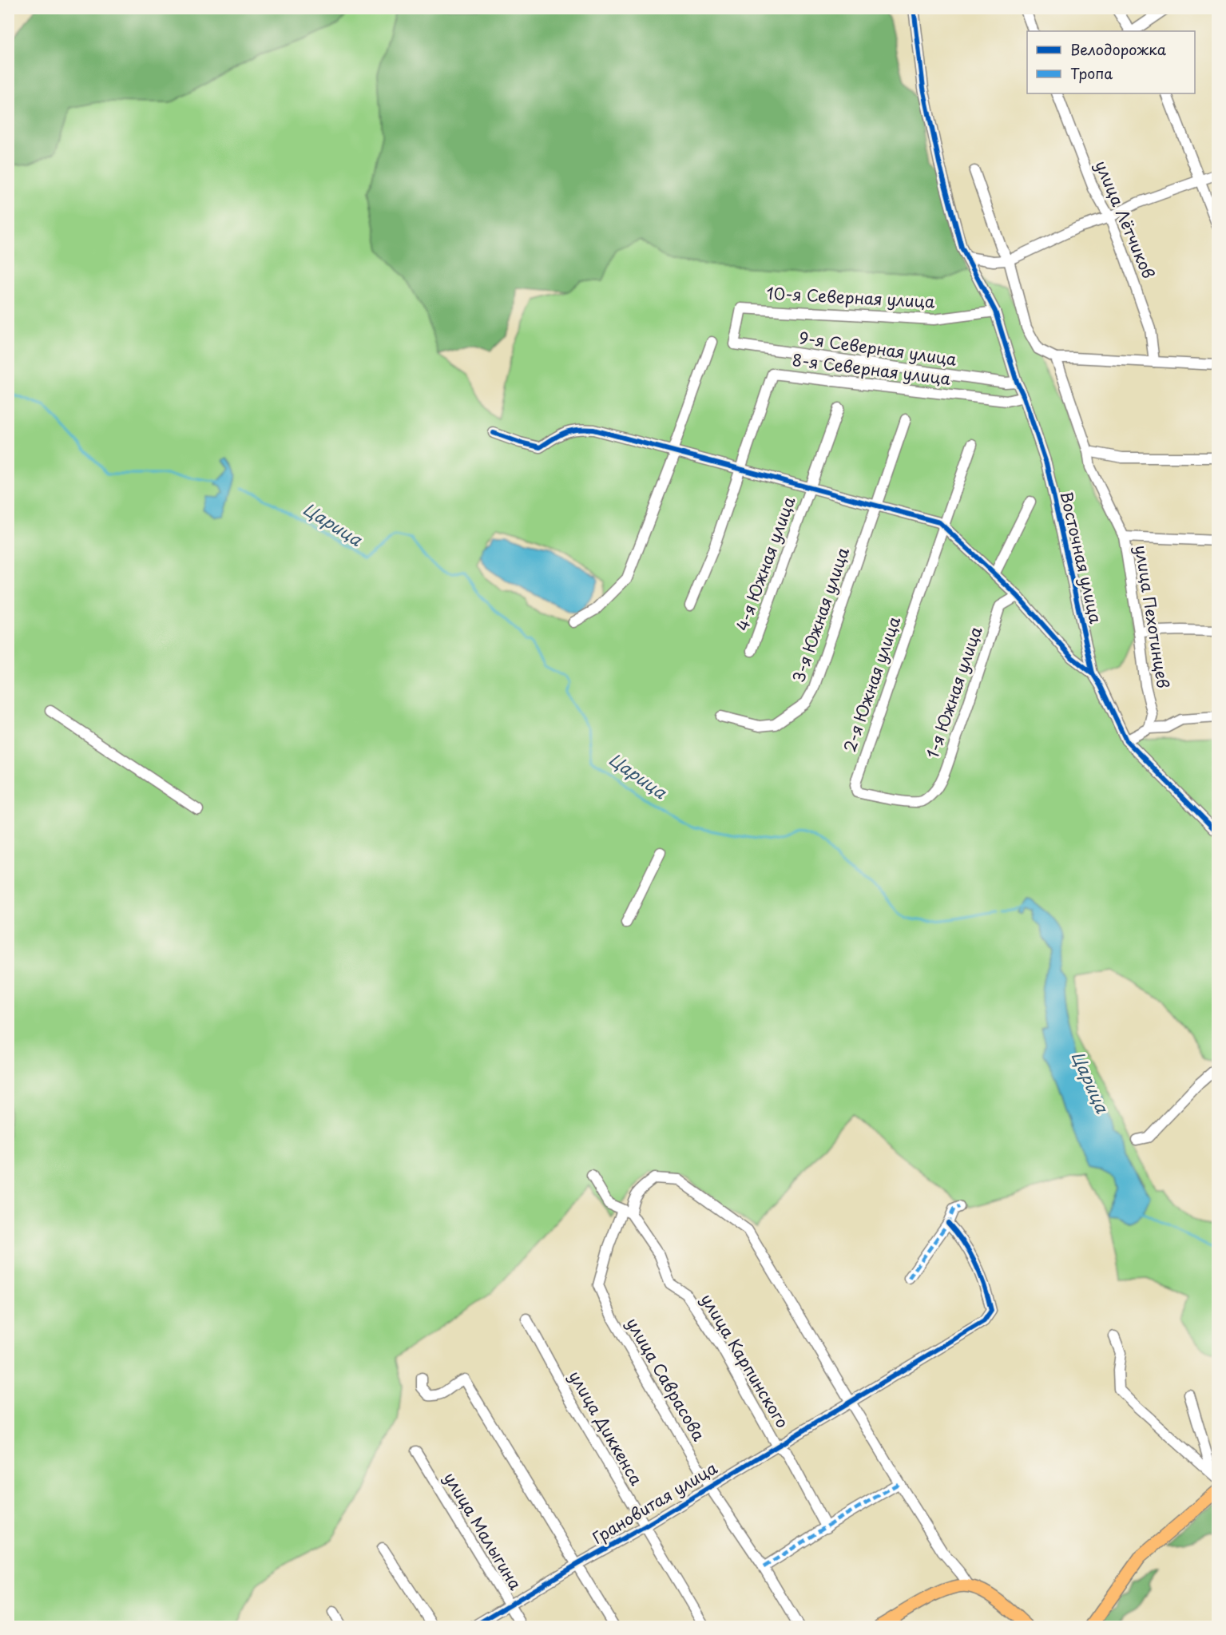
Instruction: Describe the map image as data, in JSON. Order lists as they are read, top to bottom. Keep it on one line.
{"streets":{"street":["улица Лётчиков","10-я Северная улица","9-я Северная улица","8-я Северная улица","Восточная улица","4-я Южная улица","3-я Южная улица","улица Пехотинцев","2-я Южная улица","1-я Южная улица","улица Карпинского","улица Саврасова","улица Диккенса","Грановитая улица","улица Малыгина"]},"crossings":[["10-я Северная улица","9-я Северная улица"],["10-я Северная улица","Восточная улица"],["9-я Северная улица","Восточная улица"],["8-я Северная улица","Восточная улица"],["2-я Южная улица","1-я Южная улица"],["улица Карпинского","улица Саврасова"],["улица Карпинского","Грановитая улица"],["улица Саврасова","Грановитая улица"],["улица Диккенса","Грановитая улица"],["Грановитая улица","улица Малыгина"]],"water":["Царица"],"legend":["Велодорожка","Тропа"]}
